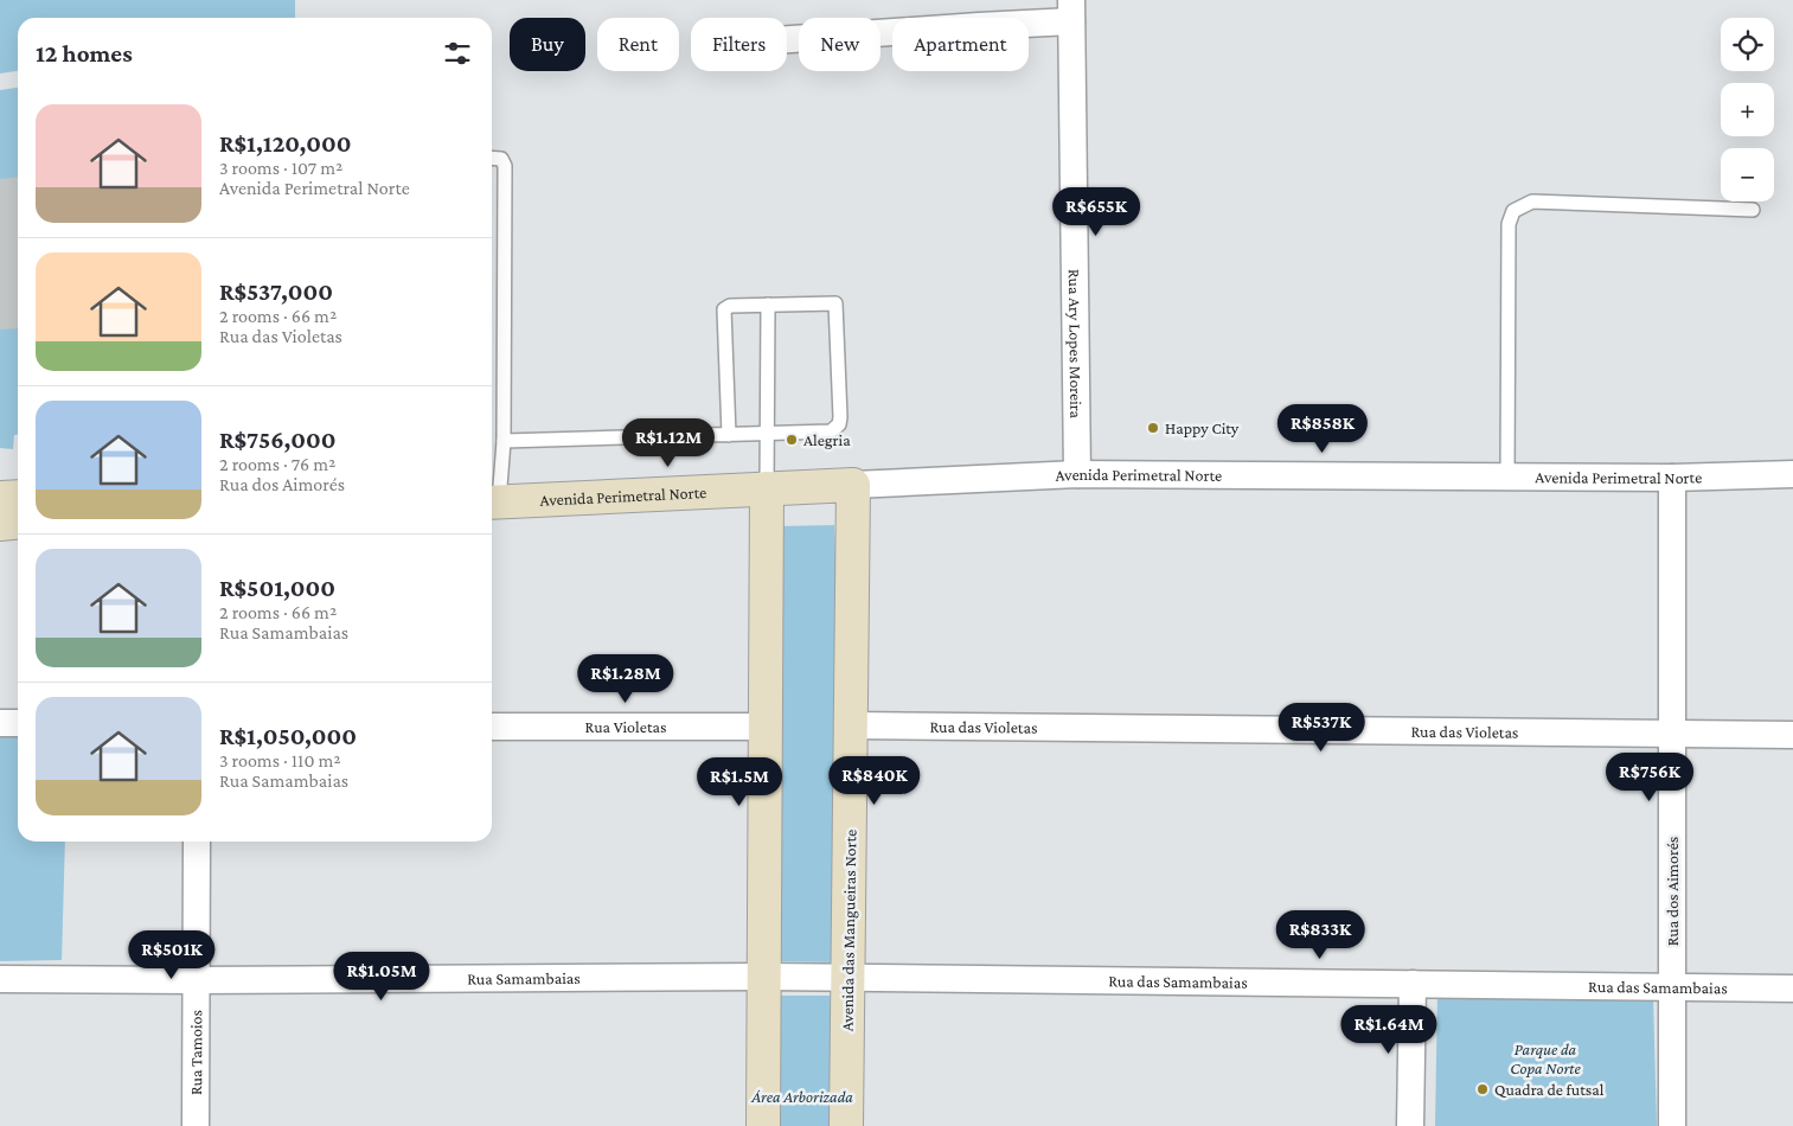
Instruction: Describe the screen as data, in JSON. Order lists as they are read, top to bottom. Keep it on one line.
{"streets":{"street":["Rua Ary Lopes Moreira","Avenida Perimetral Norte","Rua Violetas","Rua das Violetas","Rua dos Aimorés","Avenida das Mangueiras Norte","Rua Samambaias","Rua das Samambaias","Rua Tamoios"]},"crossings":[["Rua Ary Lopes Moreira","Avenida Perimetral Norte"],["Avenida Perimetral Norte","Rua dos Aimorés"],["Avenida Perimetral Norte","Avenida das Mangueiras Norte"],["Rua das Violetas","Rua dos Aimorés"],["Rua das Violetas","Avenida das Mangueiras Norte"],["Rua dos Aimorés","Rua das Samambaias"],["Avenida das Mangueiras Norte","Rua Samambaias"],["Avenida das Mangueiras Norte","Rua das Samambaias"],["Rua Samambaias","Rua das Samambaias"],["Rua Samambaias","Rua Tamoios"]],"parks":["Parque da Copa Norte","Área Arborizada"],"places":["Happy City","Alegria","Quadra de futsal"],"page":{"map_buttons":["+","−"],"chip":["Buy","Rent","Filters","New","Apartment"],"heading":"12 homes","list":[{"name":"R$1,120,000","note":"3 rooms · 107 m² · Avenida Perimetral Norte"},{"name":"R$537,000","note":"2 rooms · 66 m² · Rua das Violetas"},{"name":"R$756,000","note":"2 rooms · 76 m² · Rua dos Aimorés"},{"name":"R$501,000","note":"2 rooms · 66 m² · Rua Samambaias"},{"name":"R$1,050,000","note":"3 rooms · 110 m² · Rua Samambaias"}],"price":["R$655K","R$858K","R$1.12M","R$1.28M","R$537K","R$756K","R$840K","R$1.5M","R$833K","R$501K","R$1.05M","R$1.64M"]}}
